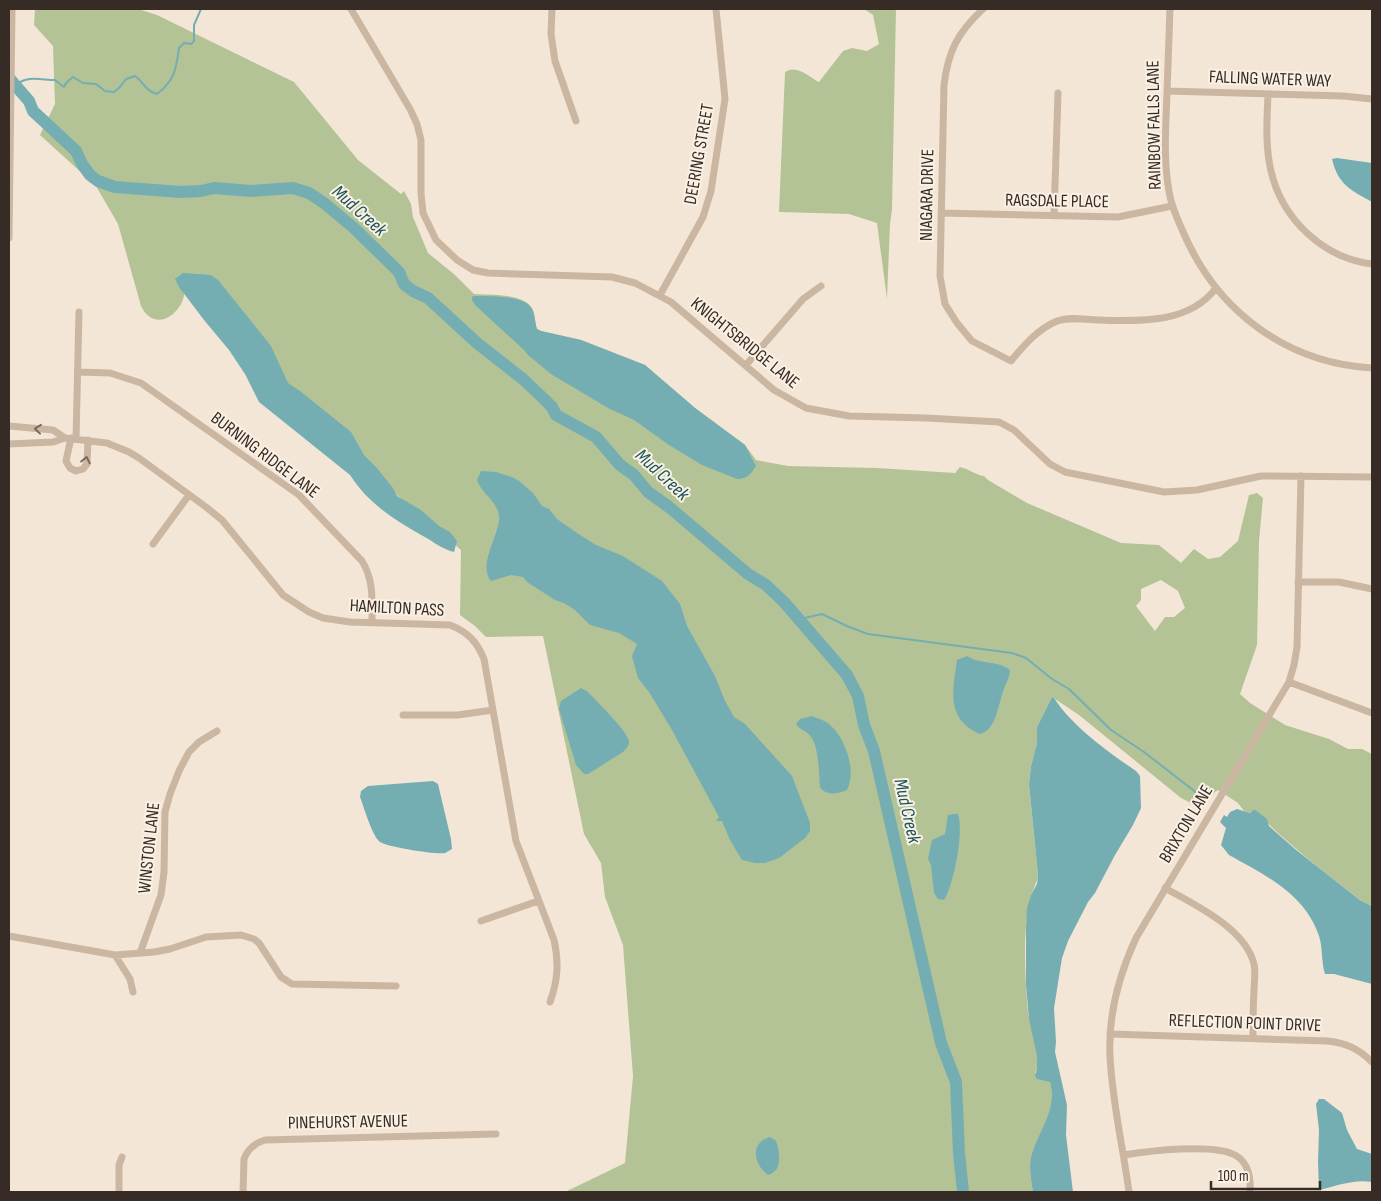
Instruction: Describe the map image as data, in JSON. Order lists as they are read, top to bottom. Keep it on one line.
{"streets":{"street":["FALLING WATER WAY","RAINBOW FALLS LANE","DEERING STREET","NIAGARA DRIVE","RAGSDALE PLACE","KNIGHTSBRIDGE LANE","BURNING RIDGE LANE","HAMILTON PASS","BRIXTON LANE","WINSTON LANE","REFLECTION POINT DRIVE","PINEHURST AVENUE"]},"crossings":[["FALLING WATER WAY","RAINBOW FALLS LANE"],["RAINBOW FALLS LANE","NIAGARA DRIVE"],["RAINBOW FALLS LANE","RAGSDALE PLACE"],["DEERING STREET","KNIGHTSBRIDGE LANE"],["NIAGARA DRIVE","RAGSDALE PLACE"],["KNIGHTSBRIDGE LANE","BRIXTON LANE"],["BURNING RIDGE LANE","HAMILTON PASS"],["BRIXTON LANE","REFLECTION POINT DRIVE"]],"water":["Mud Creek"],"scale_bar":"100 m"}
